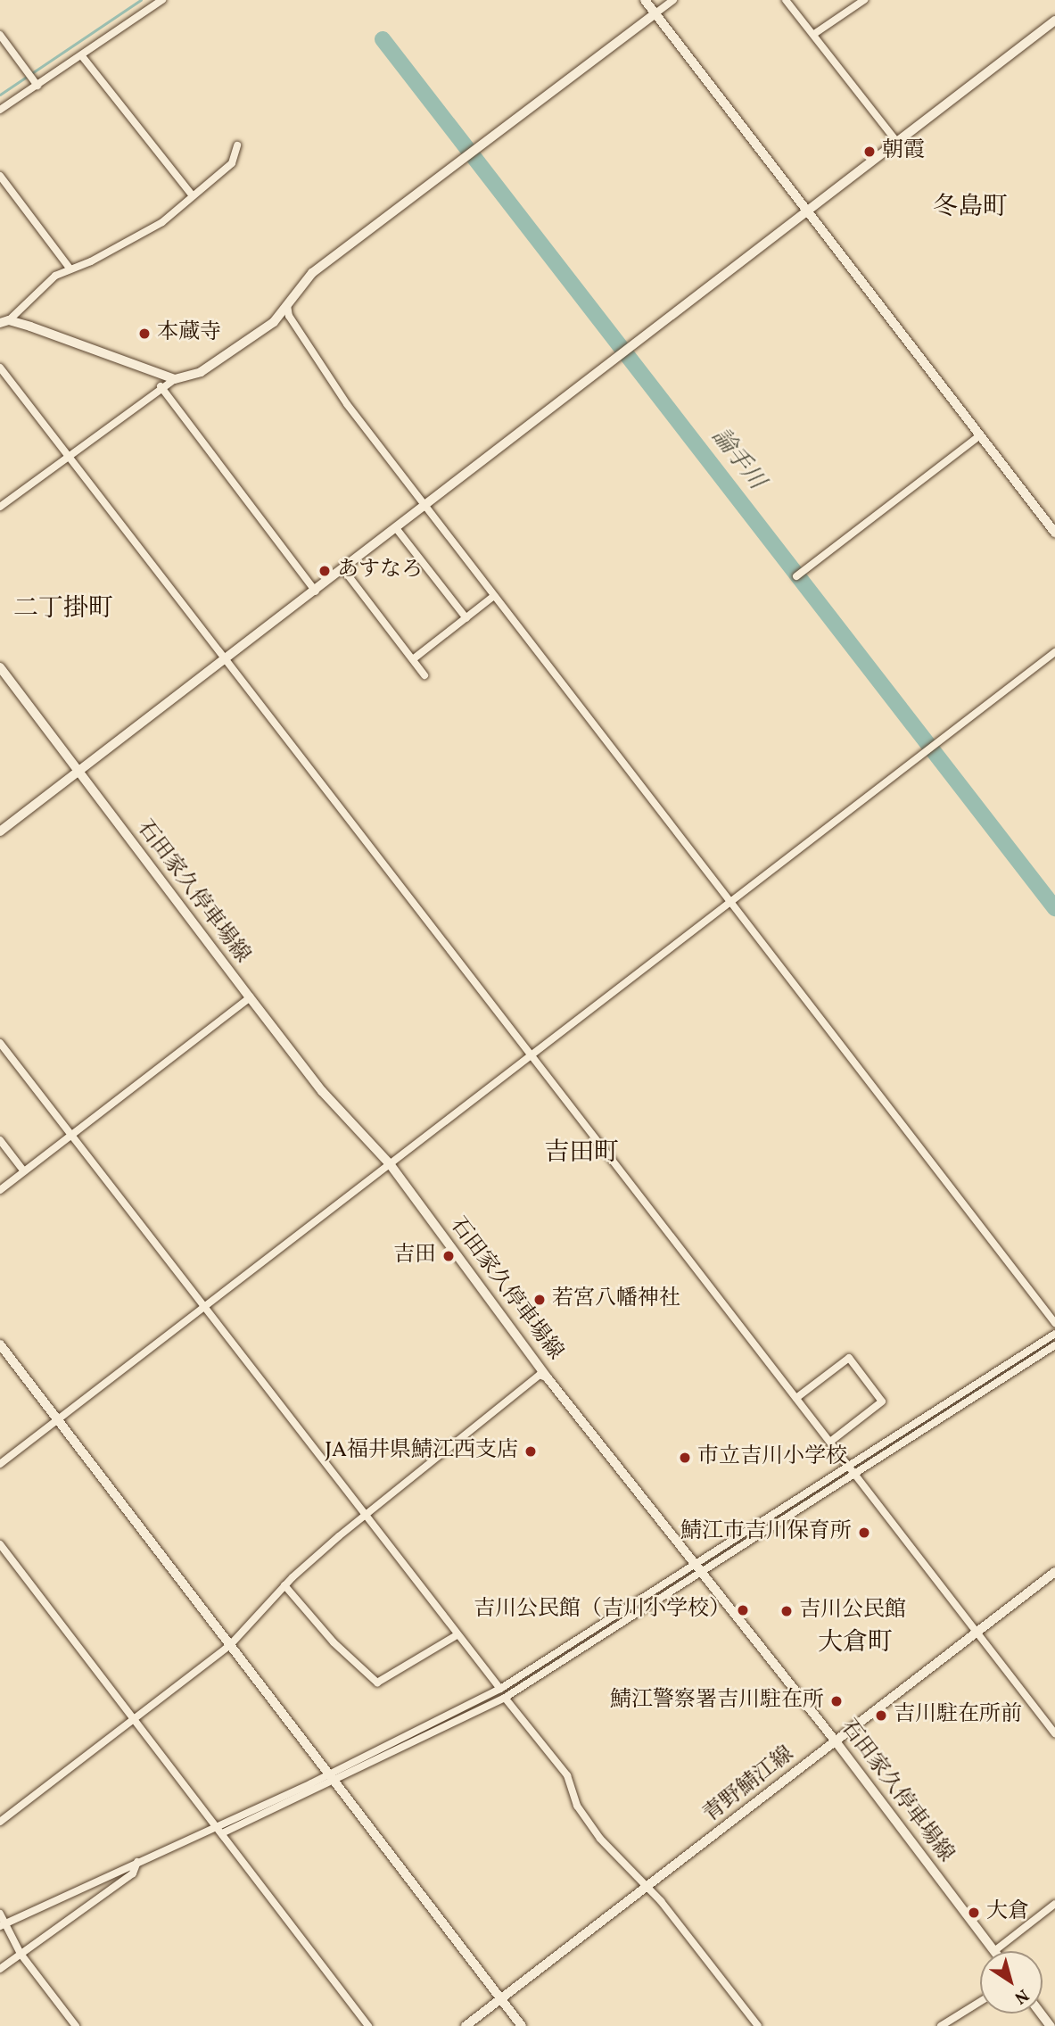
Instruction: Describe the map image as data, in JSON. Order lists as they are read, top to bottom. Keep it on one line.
{"streets":{"street":["石田家久停車場線","青野鯖江線"]},"crossings":[["石田家久停車場線","青野鯖江線"]],"districts":["冬島町","二丁掛町","吉田町","大倉町"],"water":["論手川"],"places":["朝霞","本蔵寺","あすなろ","吉田","若宮八幡神社","JA福井県鯖江西支店","市立吉川小学校","鯖江市吉川保育所","吉川公民館（吉川小学校）","吉川公民館","鯖江警察署吉川駐在所","吉川駐在所前","大倉"],"north":"bottom right"}
